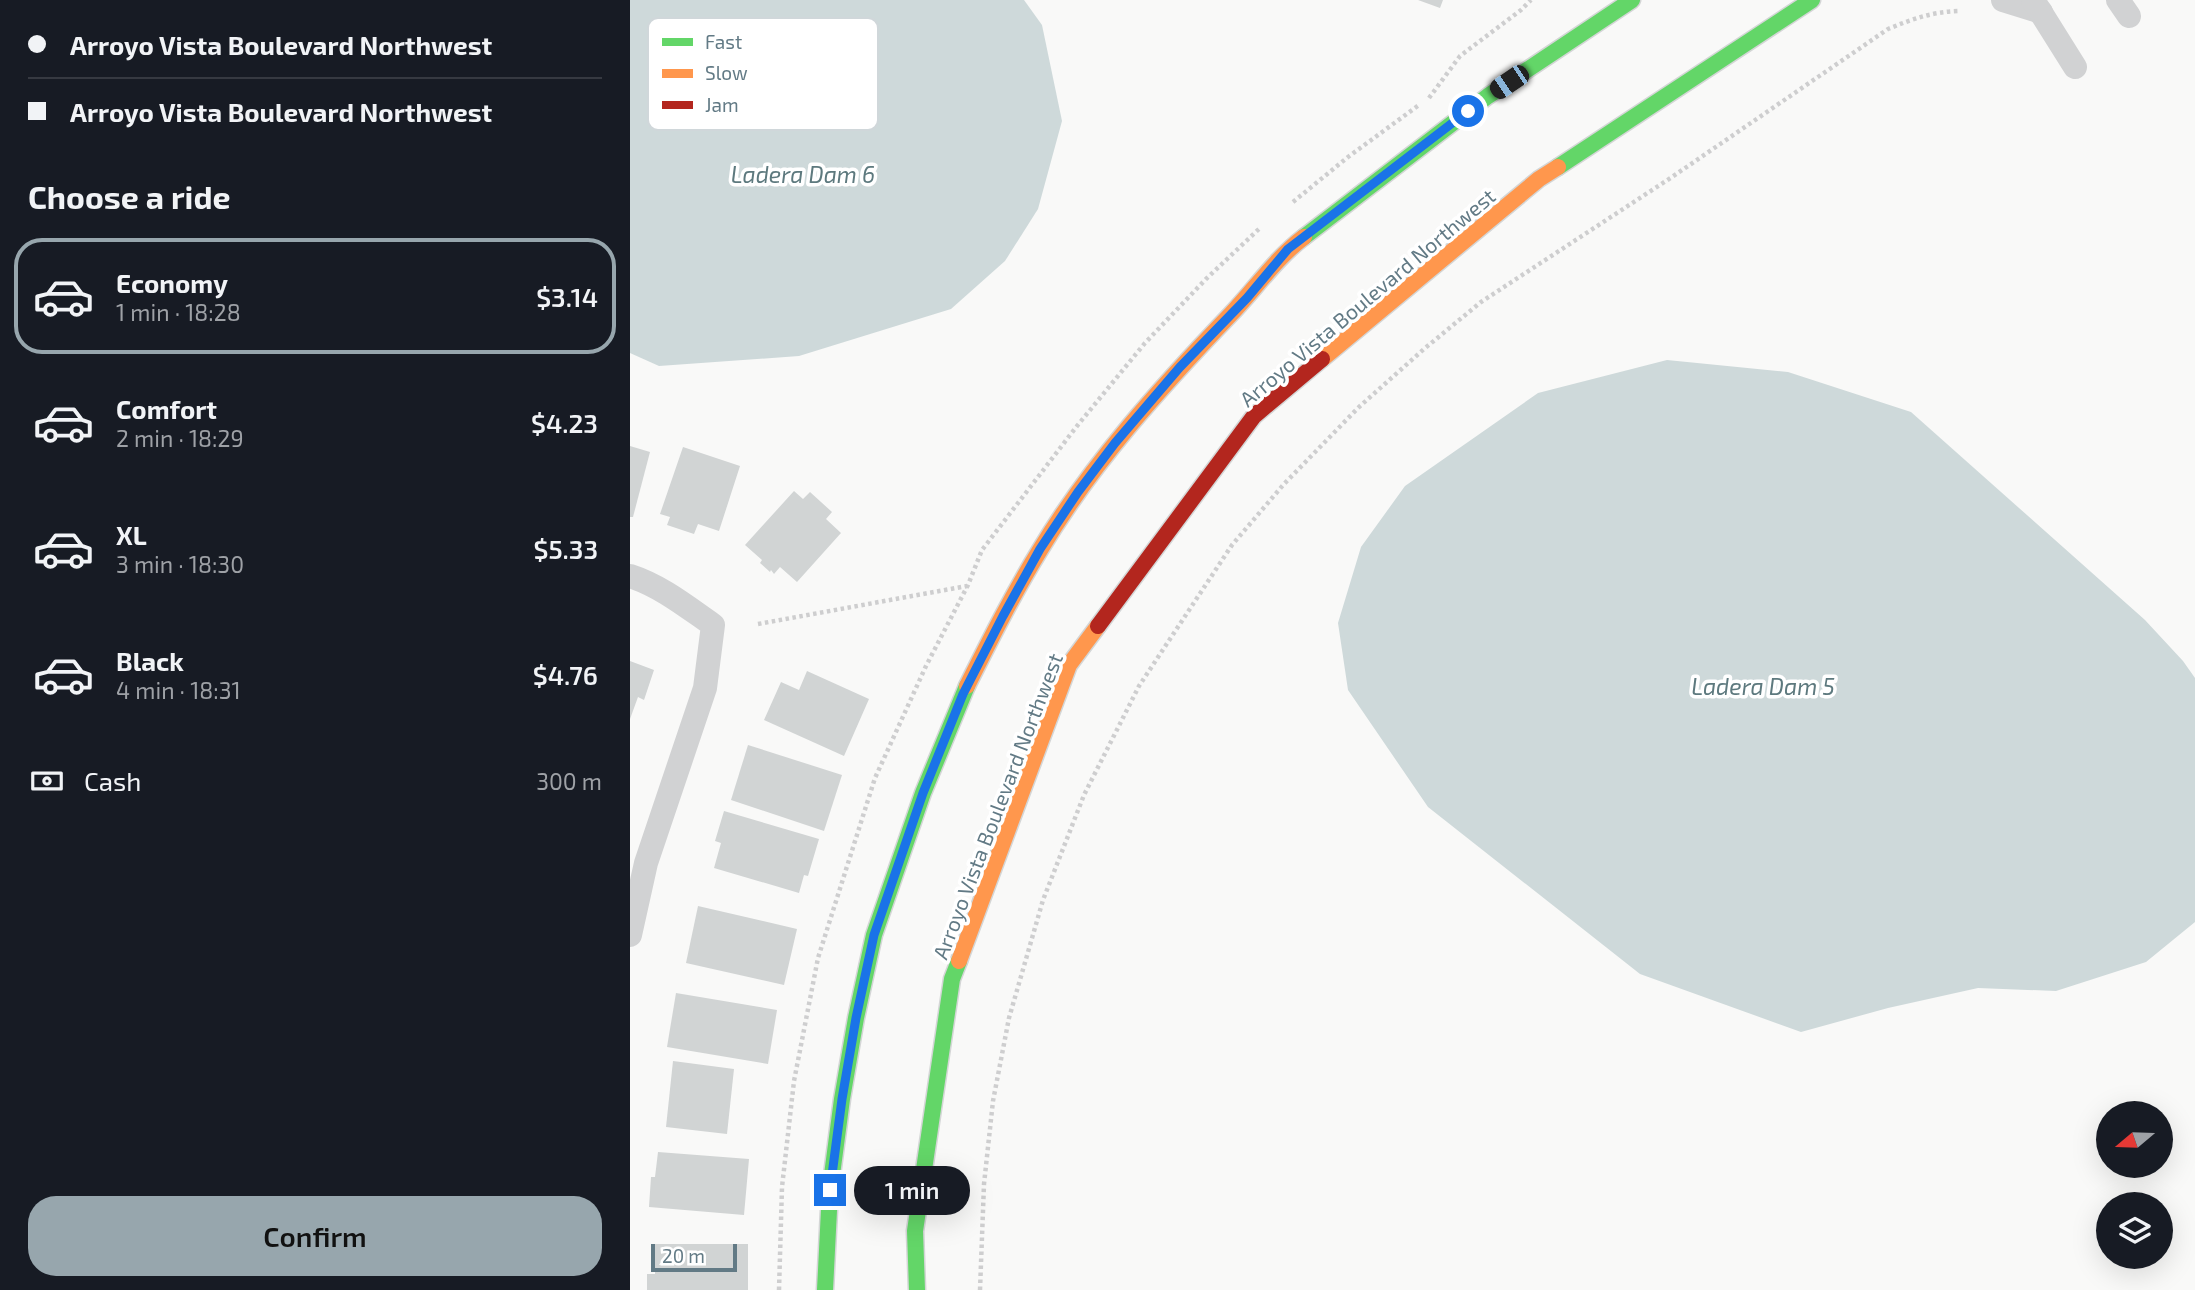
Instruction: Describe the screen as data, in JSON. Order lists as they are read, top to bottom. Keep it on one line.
{"streets":{"main road":["Arroyo Vista Boulevard Northwest"]},"water":["Ladera Dam 6","Ladera Dam 5"],"legend":["Fast","Slow","Jam"],"scale_bar":"20 m","north":"left","page":{"banner":["Arroyo Vista Boulevard Northwest","Arroyo Vista Boulevard Northwest"],"heading":"Choose a ride","list":[{"name":"Economy","note":"1 min · 18:28","value":"$3.14"},{"name":"Comfort","note":"2 min · 18:29","value":"$4.23"},{"name":"XL","note":"3 min · 18:30","value":"$5.33"},{"name":"Black","note":"4 min · 18:31","value":"$4.76"}],"pay":["Cash","300 m"],"bubble":"1 min","buttons":"Confirm","scale":"20 m"}}
